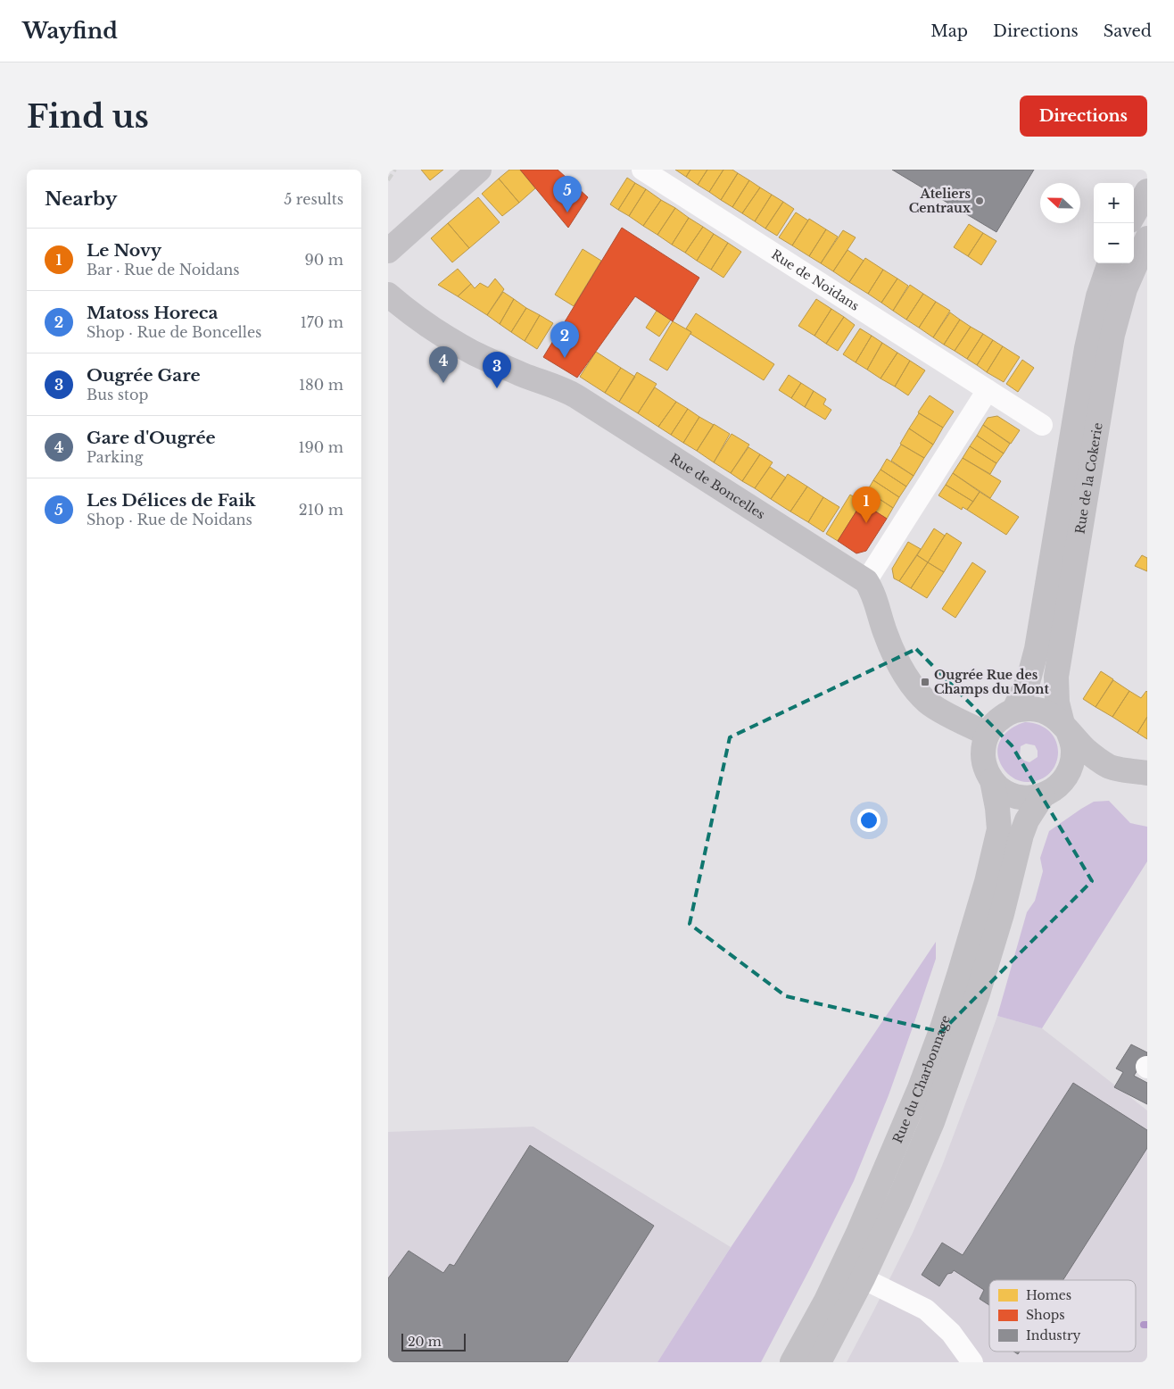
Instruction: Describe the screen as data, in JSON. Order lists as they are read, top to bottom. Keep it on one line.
{"streets":{"main road":["Rue de la Cokerie","Rue de Boncelles","Rue du Charbonnage"],"street":["Rue de Noidans"]},"crossings":[["Rue de la Cokerie","Rue du Charbonnage"]],"places":{"other":["Ateliers Centraux"],"transit":["Ougrée Rue des Champs du Mont"]},"legend":["Homes","Shops","Industry"],"scale_bar":"20 m","north":"left","page":{"header":"Wayfind","nav":["Map","Directions","Saved"],"buttons":"Directions","title":"Find us","heading":["Nearby","5 results"],"pins":["5","2","4","3","1"],"map_buttons":["+","−"],"list":[{"mark":"1","name":"Le Novy","note":"Bar · Rue de Noidans","value":"90 m"},{"mark":"2","name":"Matoss Horeca","note":"Shop · Rue de Boncelles","value":"170 m"},{"mark":"3","name":"Ougrée Gare","note":"Bus stop","value":"180 m"},{"mark":"4","name":"Gare d'Ougrée","note":"Parking","value":"190 m"},{"mark":"5","name":"Les Délices de Faik","note":"Shop · Rue de Noidans","value":"210 m"}],"scale":"20 m"}}
